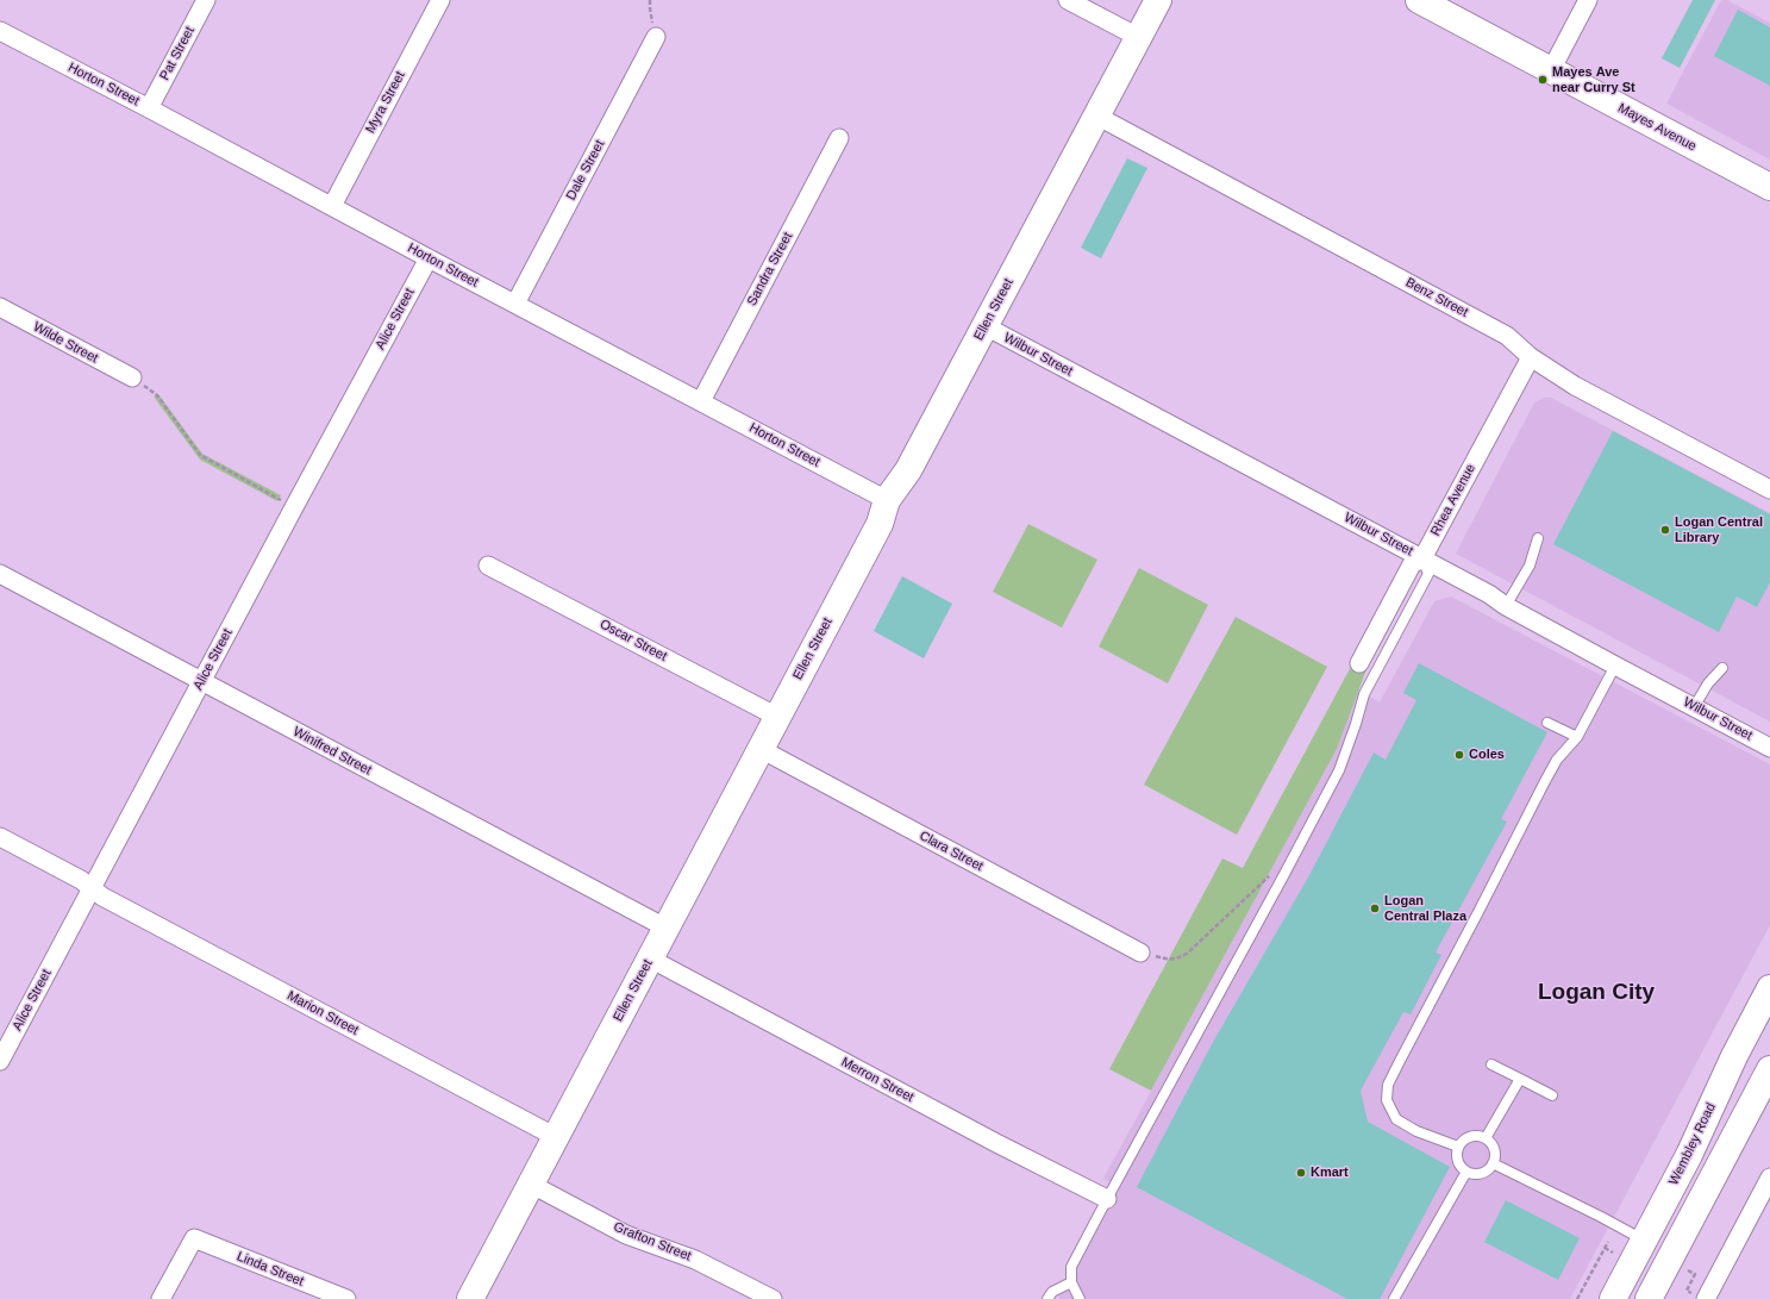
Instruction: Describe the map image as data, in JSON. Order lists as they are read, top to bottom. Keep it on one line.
{"streets":{"street":["Pat Street","Horton Street","Myra Street","Mayes Avenue","Dale Street","Sandra Street","Benz Street","Ellen Street","Alice Street","Wilde Street","Wilbur Street","Rhea Avenue","Oscar Street","Winifred Street","Clara Street","Marion Street","Merron Street","Wembley Road","Grafton Street","Linda Street"]},"crossings":[["Pat Street","Horton Street"],["Horton Street","Myra Street"],["Horton Street","Dale Street"],["Horton Street","Sandra Street"],["Horton Street","Ellen Street"],["Horton Street","Alice Street"],["Benz Street","Ellen Street"],["Benz Street","Rhea Avenue"],["Ellen Street","Wilbur Street"],["Ellen Street","Oscar Street"],["Ellen Street","Winifred Street"],["Ellen Street","Clara Street"],["Ellen Street","Marion Street"],["Ellen Street","Merron Street"],["Ellen Street","Grafton Street"],["Alice Street","Winifred Street"],["Alice Street","Marion Street"],["Wilbur Street","Rhea Avenue"]],"districts":["Logan City"],"places":["Mayes Ave near Curry St","Logan Central Library","Coles","Logan Central Plaza","Kmart"]}
